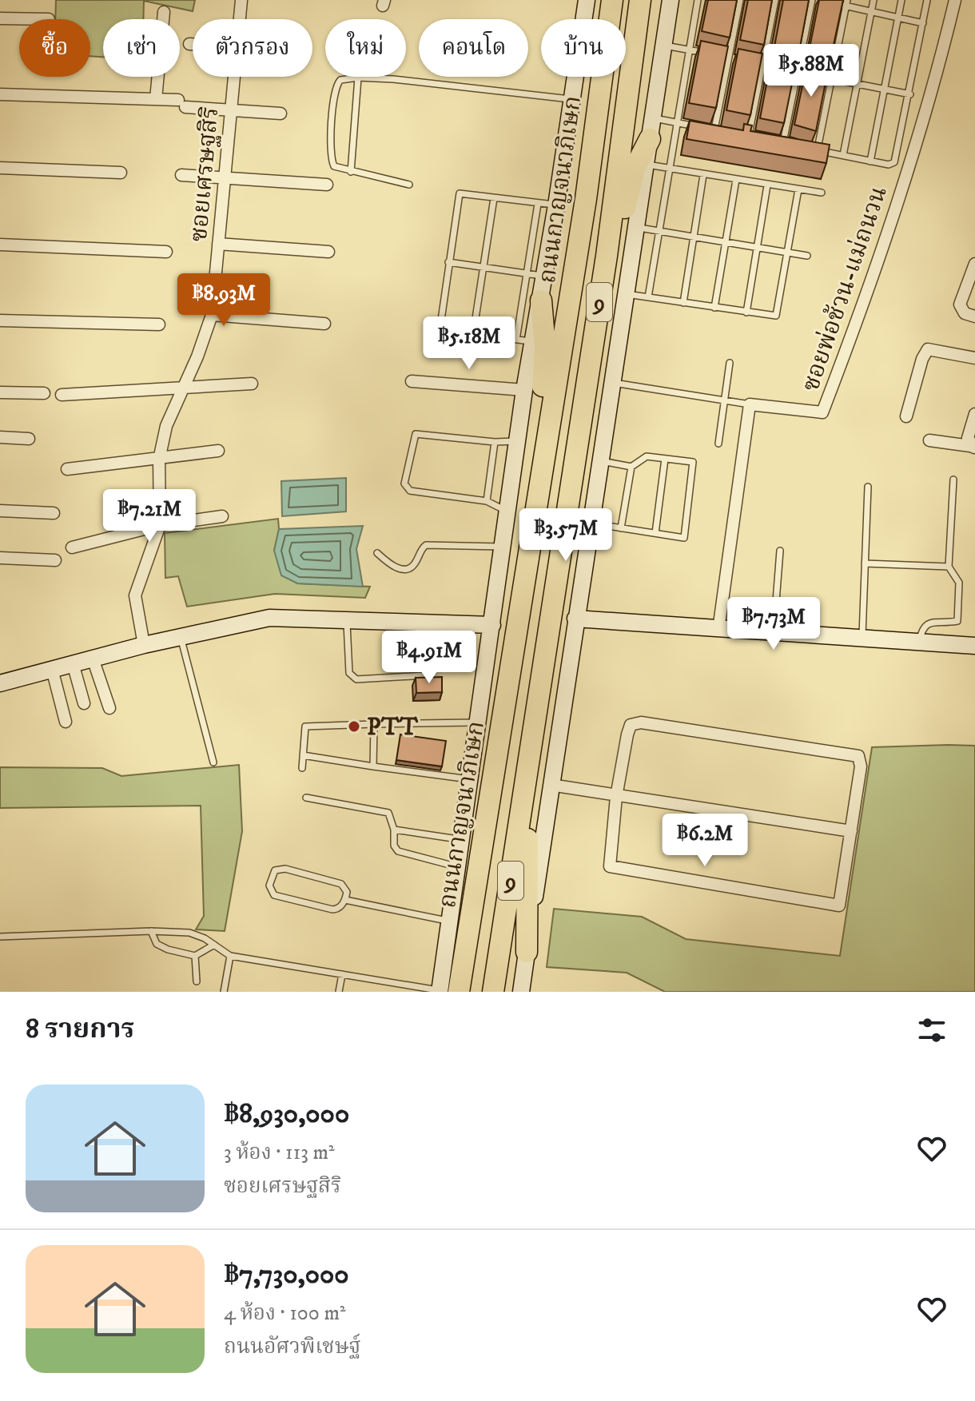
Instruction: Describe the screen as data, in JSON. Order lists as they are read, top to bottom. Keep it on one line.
{"streets":{"highway":["ถนนกาญจนาภิเษก","9"],"street":["ซอยเศรษฐสิริ","ซอยพ่อช้วน-แม่ถนวน"]},"places":["PTT"],"page":{"chip":["ซื้อ","เช่า","ตัวกรอง","ใหม่","คอนโด","บ้าน"],"price":["฿5.88M","฿8.93M","฿5.18M","฿7.21M","฿3.57M","฿7.73M","฿4.91M","฿6.2M"],"heading":"8 รายการ","list":[{"name":"฿8,930,000","note":"3 ห้อง · 113 m² · ซอยเศรษฐสิริ"},{"name":"฿7,730,000","note":"4 ห้อง · 100 m² · ถนนอัศวพิเชษฐ์"}]}}
